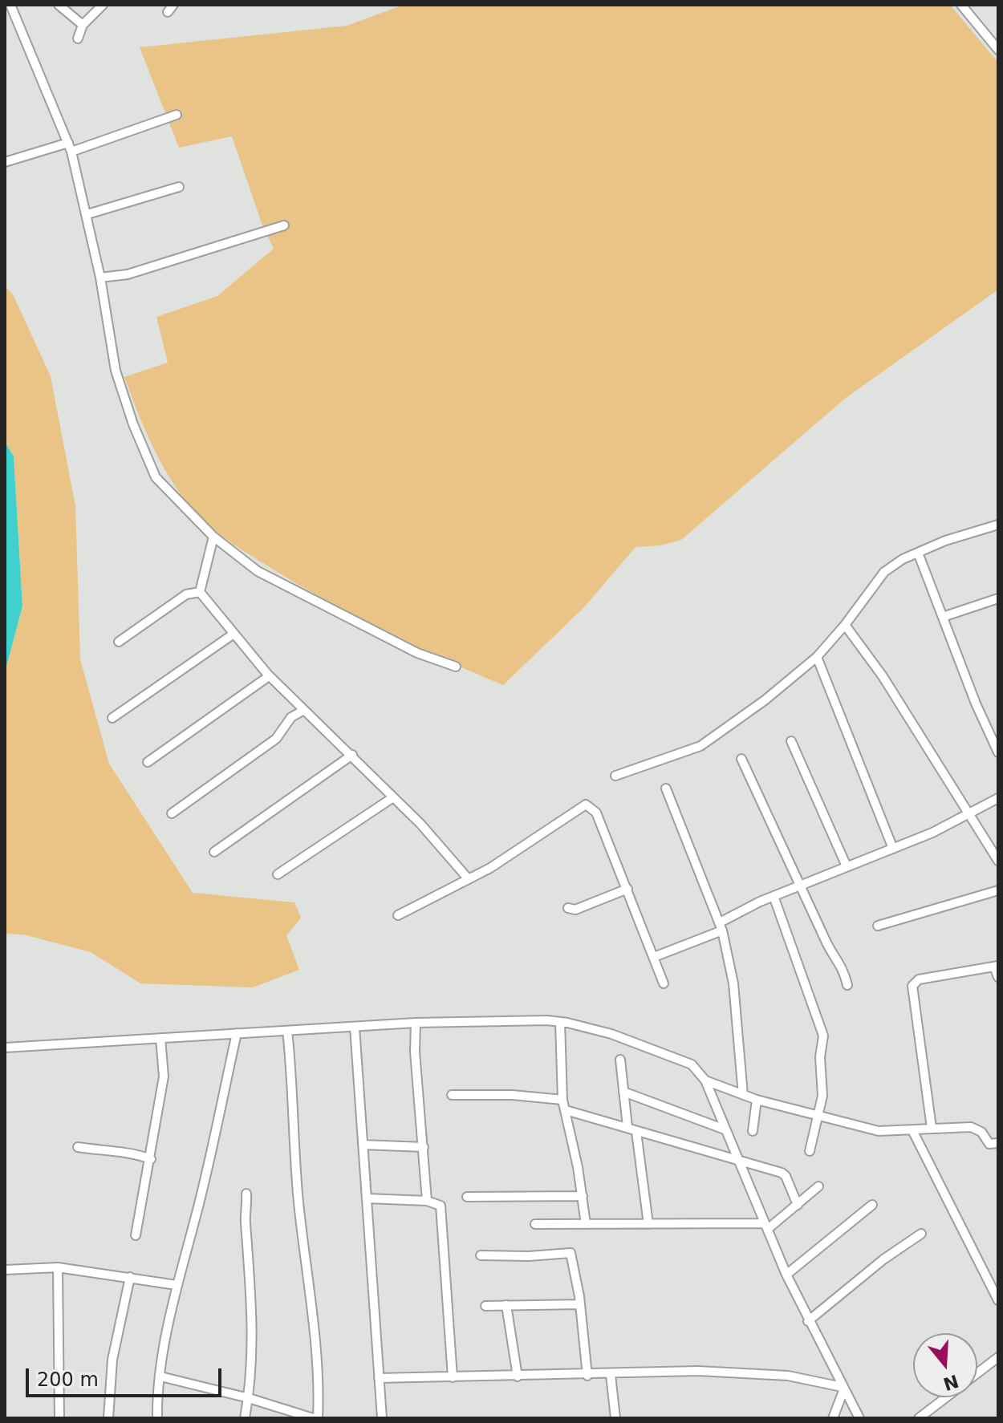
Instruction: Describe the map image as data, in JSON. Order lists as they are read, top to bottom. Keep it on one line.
{"scale_bar":"200 m","north":"bottom"}
